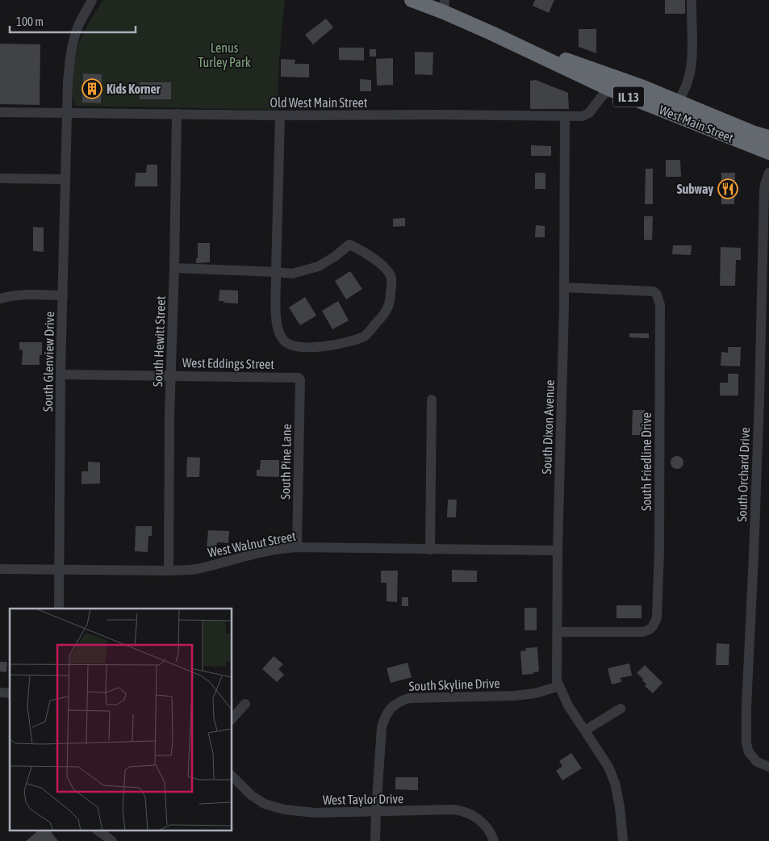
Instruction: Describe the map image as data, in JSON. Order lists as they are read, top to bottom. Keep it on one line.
{"streets":{"highway":["IL 13","West Main Street"],"street":["Old West Main Street","South Hewitt Street","South Glenview Drive","West Eddings Street","South Dixon Avenue","South Pine Lane","South Friedline Drive","South Orchard Drive","West Walnut Street","South Skyline Drive","West Taylor Drive"]},"crossings":[["Old West Main Street","West Main Street"],["Old West Main Street","South Hewitt Street"],["Old West Main Street","South Glenview Drive"],["Old West Main Street","South Dixon Avenue"],["South Hewitt Street","West Eddings Street"],["South Hewitt Street","West Walnut Street"],["South Glenview Drive","West Eddings Street"],["South Glenview Drive","West Walnut Street"],["West Eddings Street","South Pine Lane"],["South Dixon Avenue","South Friedline Drive"],["South Dixon Avenue","West Walnut Street"],["South Dixon Avenue","South Skyline Drive"],["South Pine Lane","West Walnut Street"],["South Skyline Drive","West Taylor Drive"]],"parks":["Lenus Turley Park"],"places":{"building":["Kids Korner"],"restaurant":["Subway"]},"scale_bar":"100 m"}
